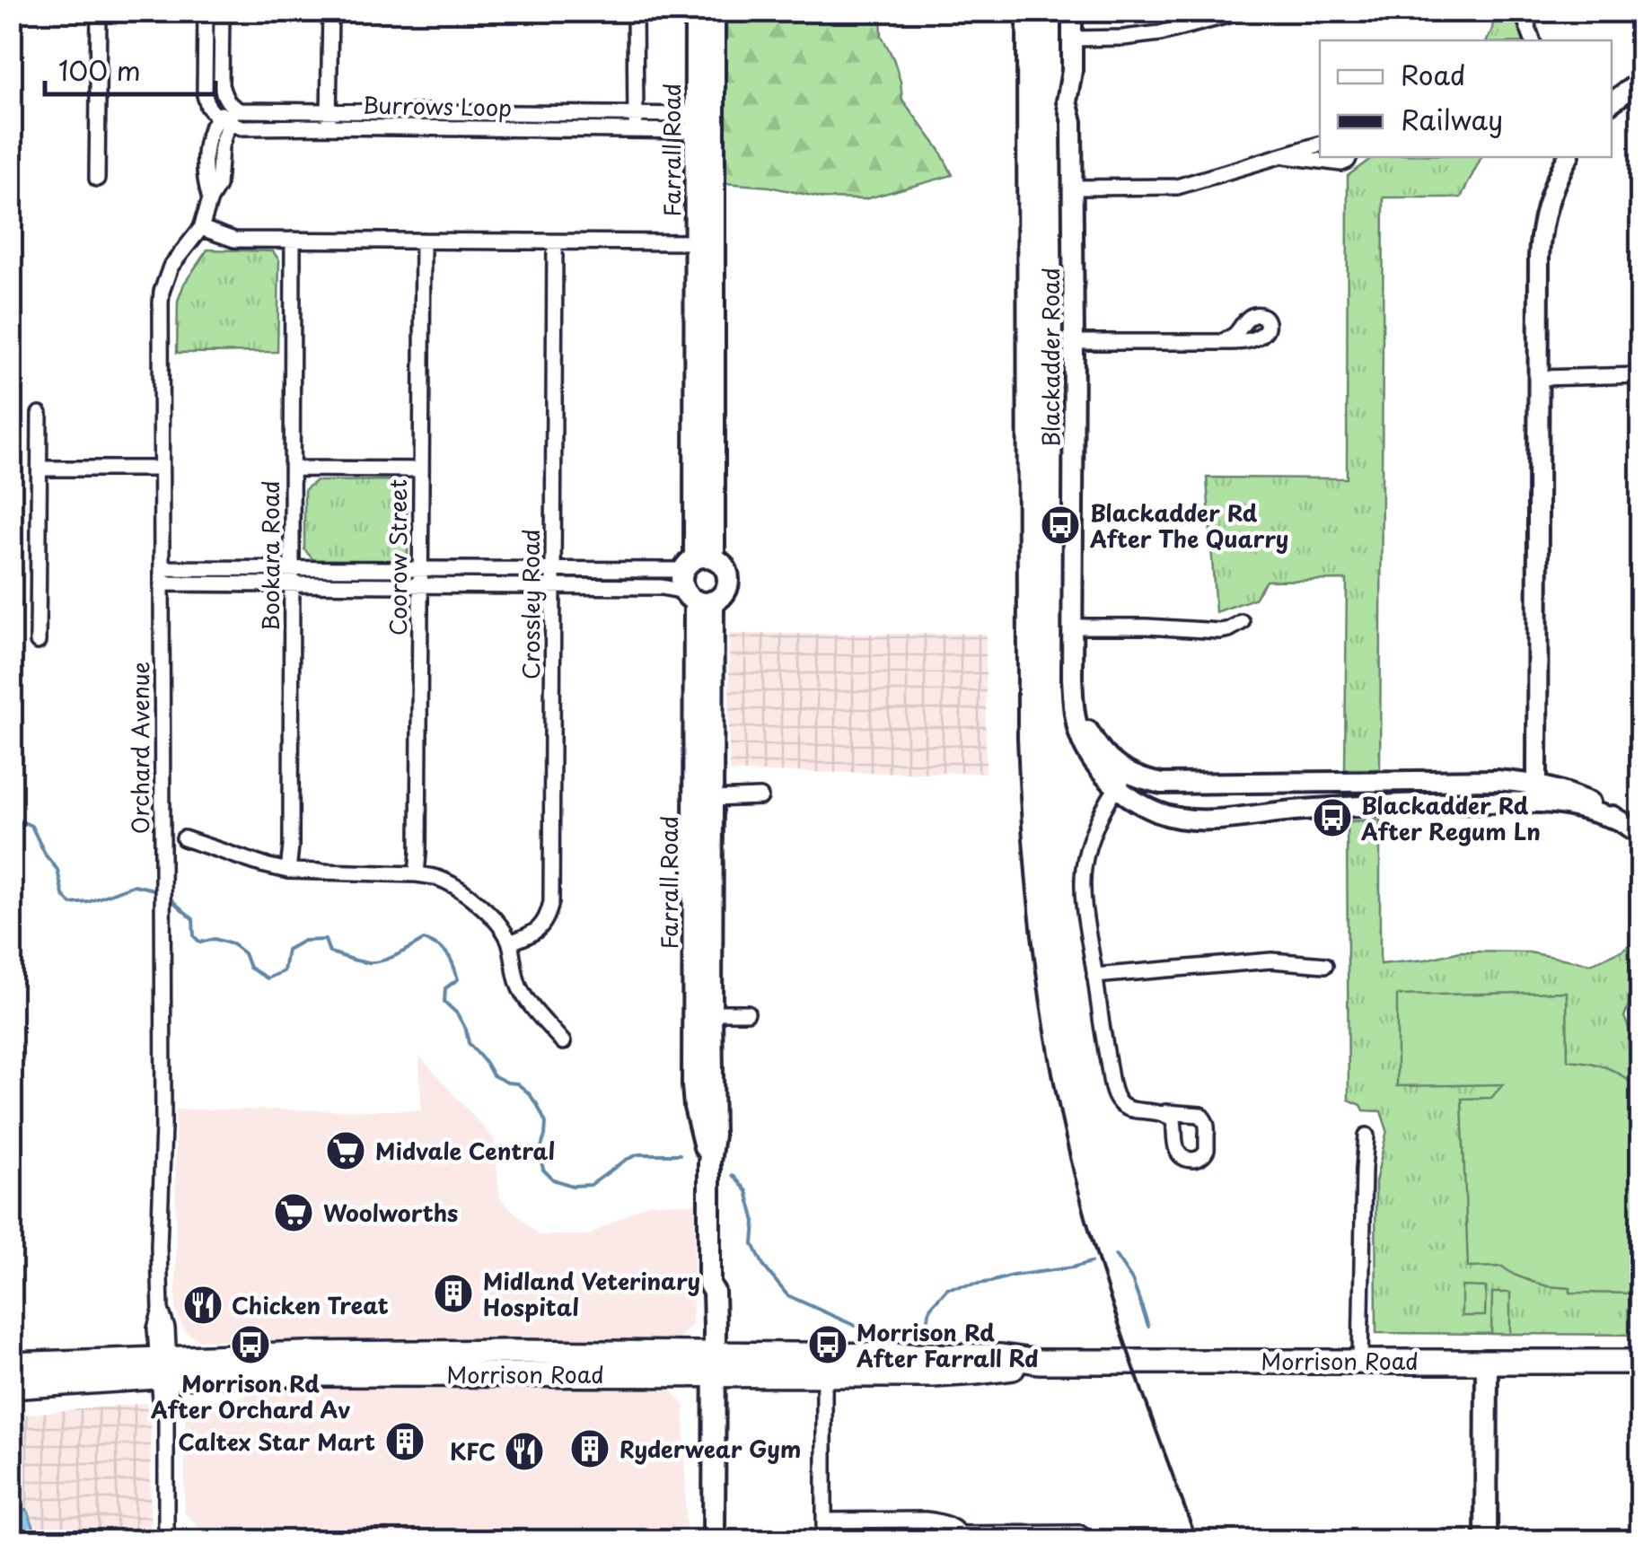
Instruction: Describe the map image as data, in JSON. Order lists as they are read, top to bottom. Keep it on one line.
{"streets":{"main road":["Farrall Road","Morrison Road"],"street":["Burrows Loop","Blackadder Road","Bookara Road","Coorow Street","Crossley Road","Orchard Avenue"]},"crossings":[["Burrows Loop","Farrall Road"],["Burrows Loop","Orchard Avenue"],["Farrall Road","Morrison Road"],["Orchard Avenue","Morrison Road"]],"places":{"bus stop":["Blackadder Rd After The Quarry","Blackadder Rd After Regum Ln","Morrison Rd After Orchard Av","Morrison Rd After Farrall Rd"],"supermarket":["Midvale Central","Woolworths"],"building":["Midland Veterinary Hospital","Caltex Star Mart","Ryderwear Gym"],"restaurant":["Chicken Treat","KFC"]},"legend":["Road","Railway"],"scale_bar":"100 m"}
